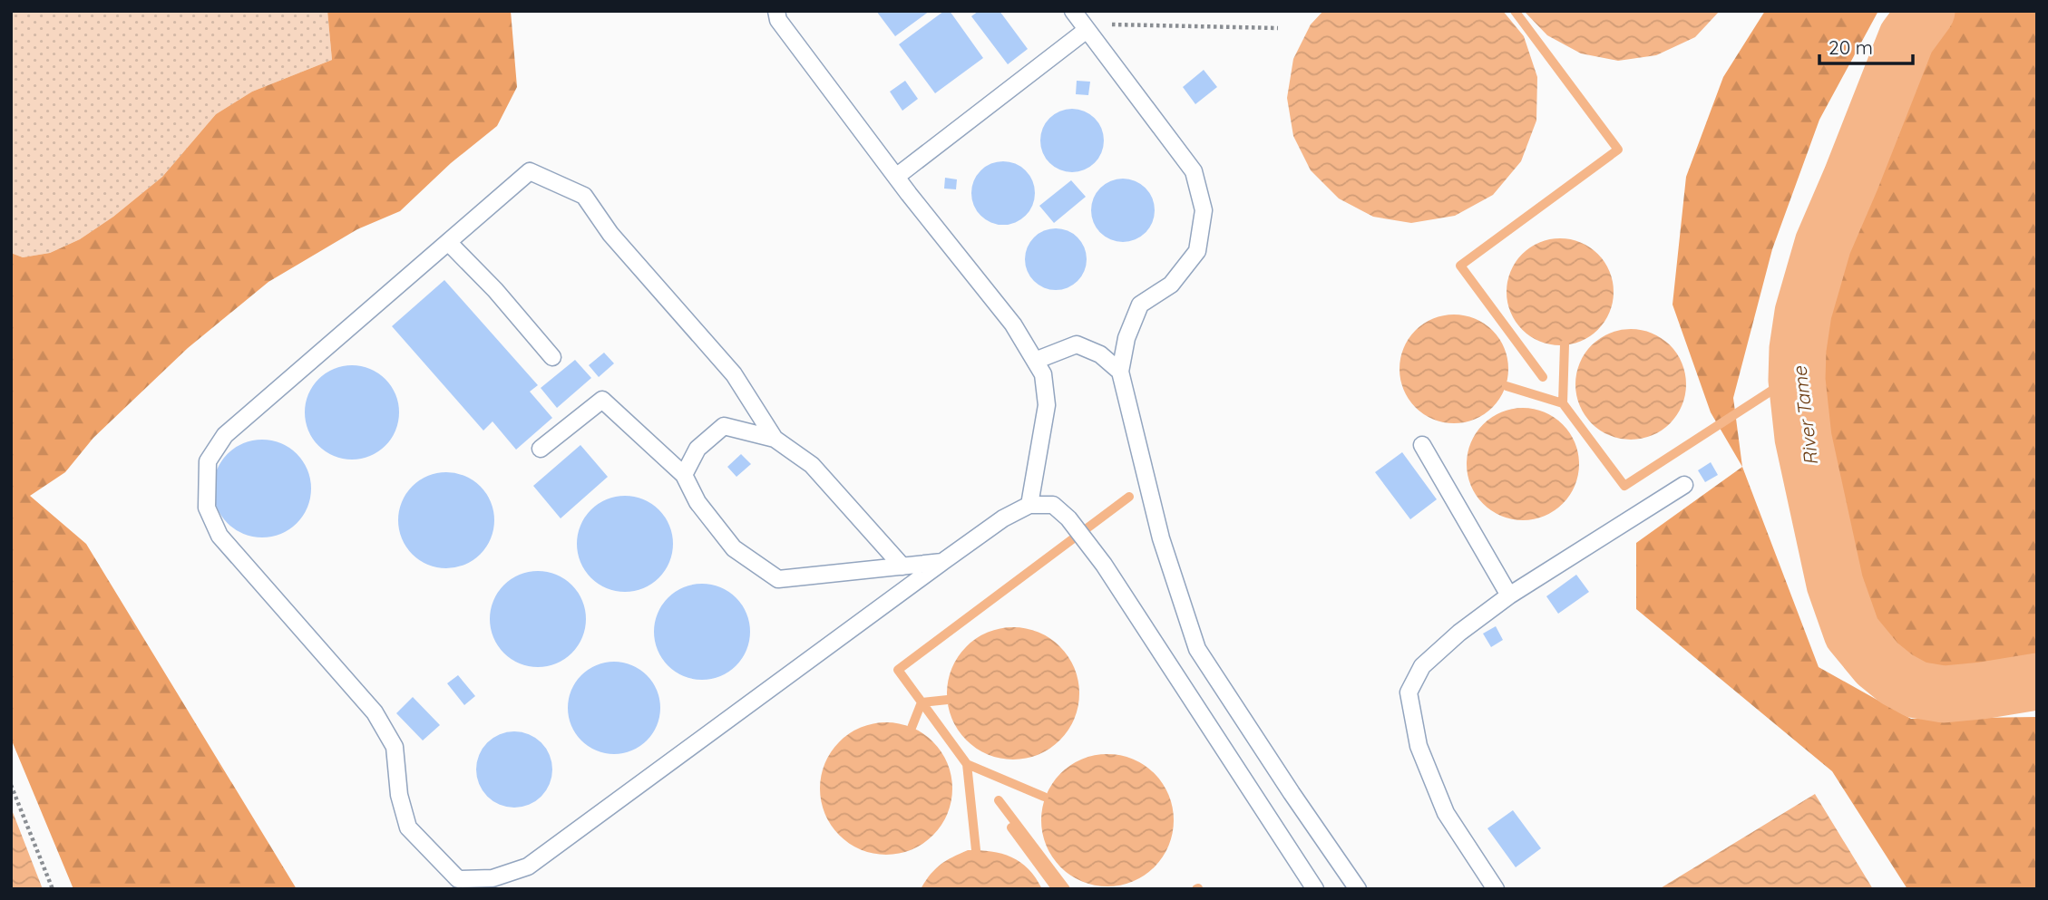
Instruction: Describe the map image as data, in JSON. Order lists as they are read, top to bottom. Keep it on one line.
{"water":["River Tame"],"scale_bar":"20 m"}
